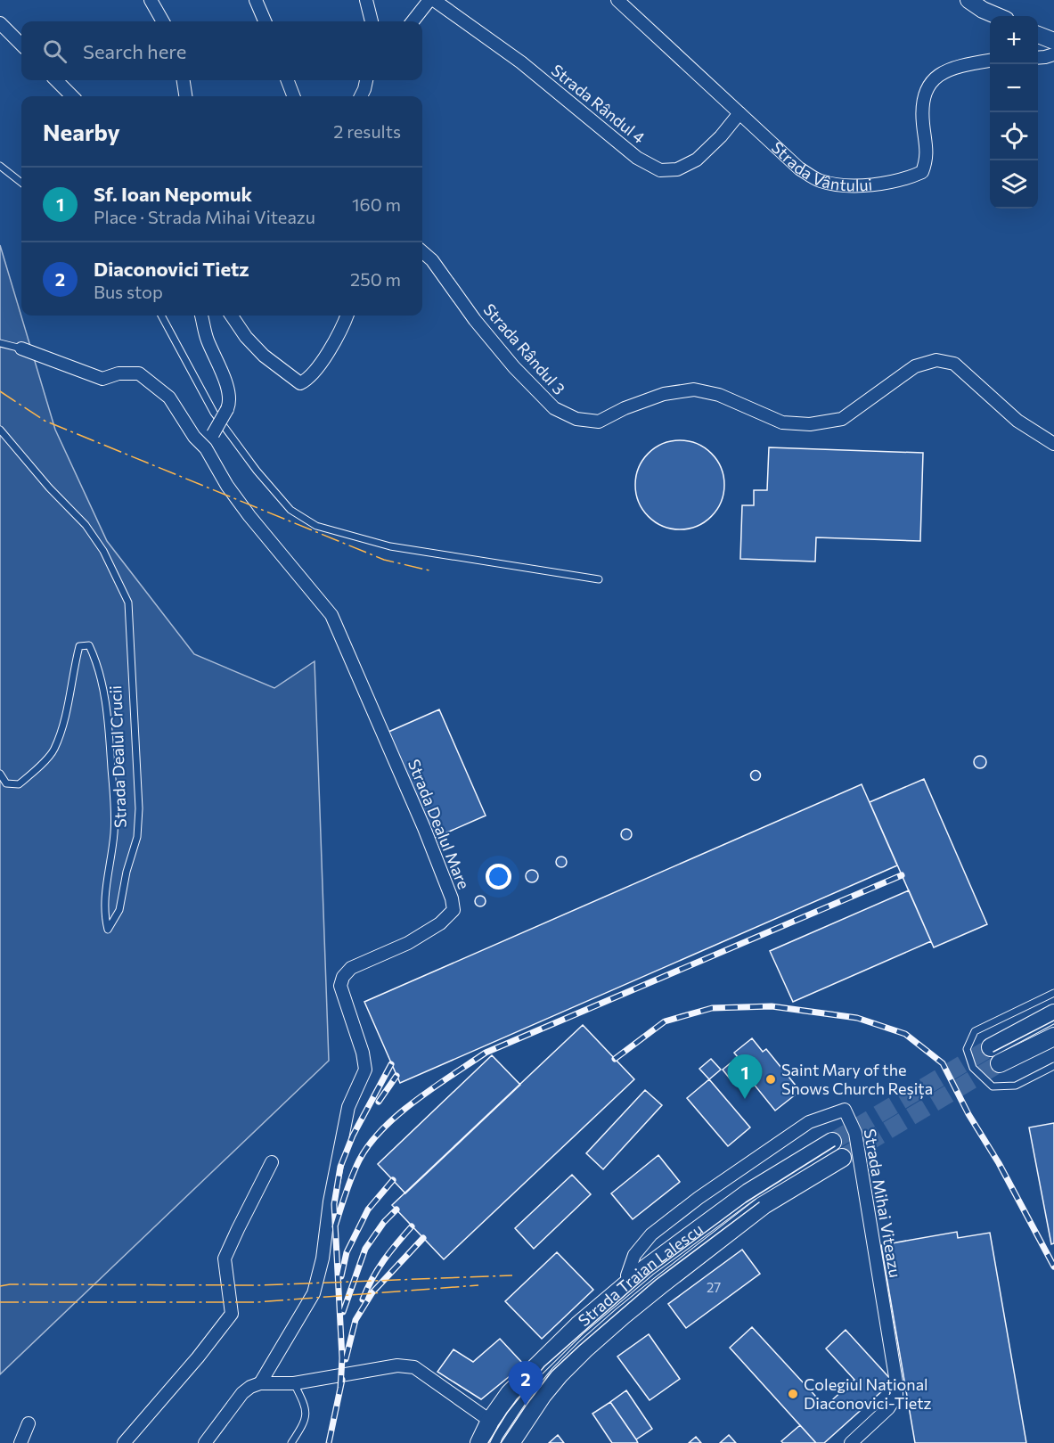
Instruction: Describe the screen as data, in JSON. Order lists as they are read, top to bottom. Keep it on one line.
{"streets":{"main road":["Strada Traian Lalescu"],"street":["Strada Rândul 4","Strada Vântului","Strada Rândul 3","Strada Dealul Mare","Strada Mihai Viteazu"],"lane":["Strada Dealul Crucii"]},"crossings":[["Strada Rândul 4","Strada Vântului"],["Strada Mihai Viteazu","Strada Traian Lalescu"]],"places":["Saint Mary of the Snows Church Reșița","Colegiul Național Diaconovici-Tietz"],"house_numbers":["27"],"page":{"map_buttons":["+","−"],"search":"Search here","heading":["Nearby","2 results"],"list":[{"mark":"1","name":"Sf. Ioan Nepomuk","note":"Place · Strada Mihai Viteazu","value":"160 m"},{"mark":"2","name":"Diaconovici Tietz","note":"Bus stop","value":"250 m"}],"pins":["1","2"]}}
